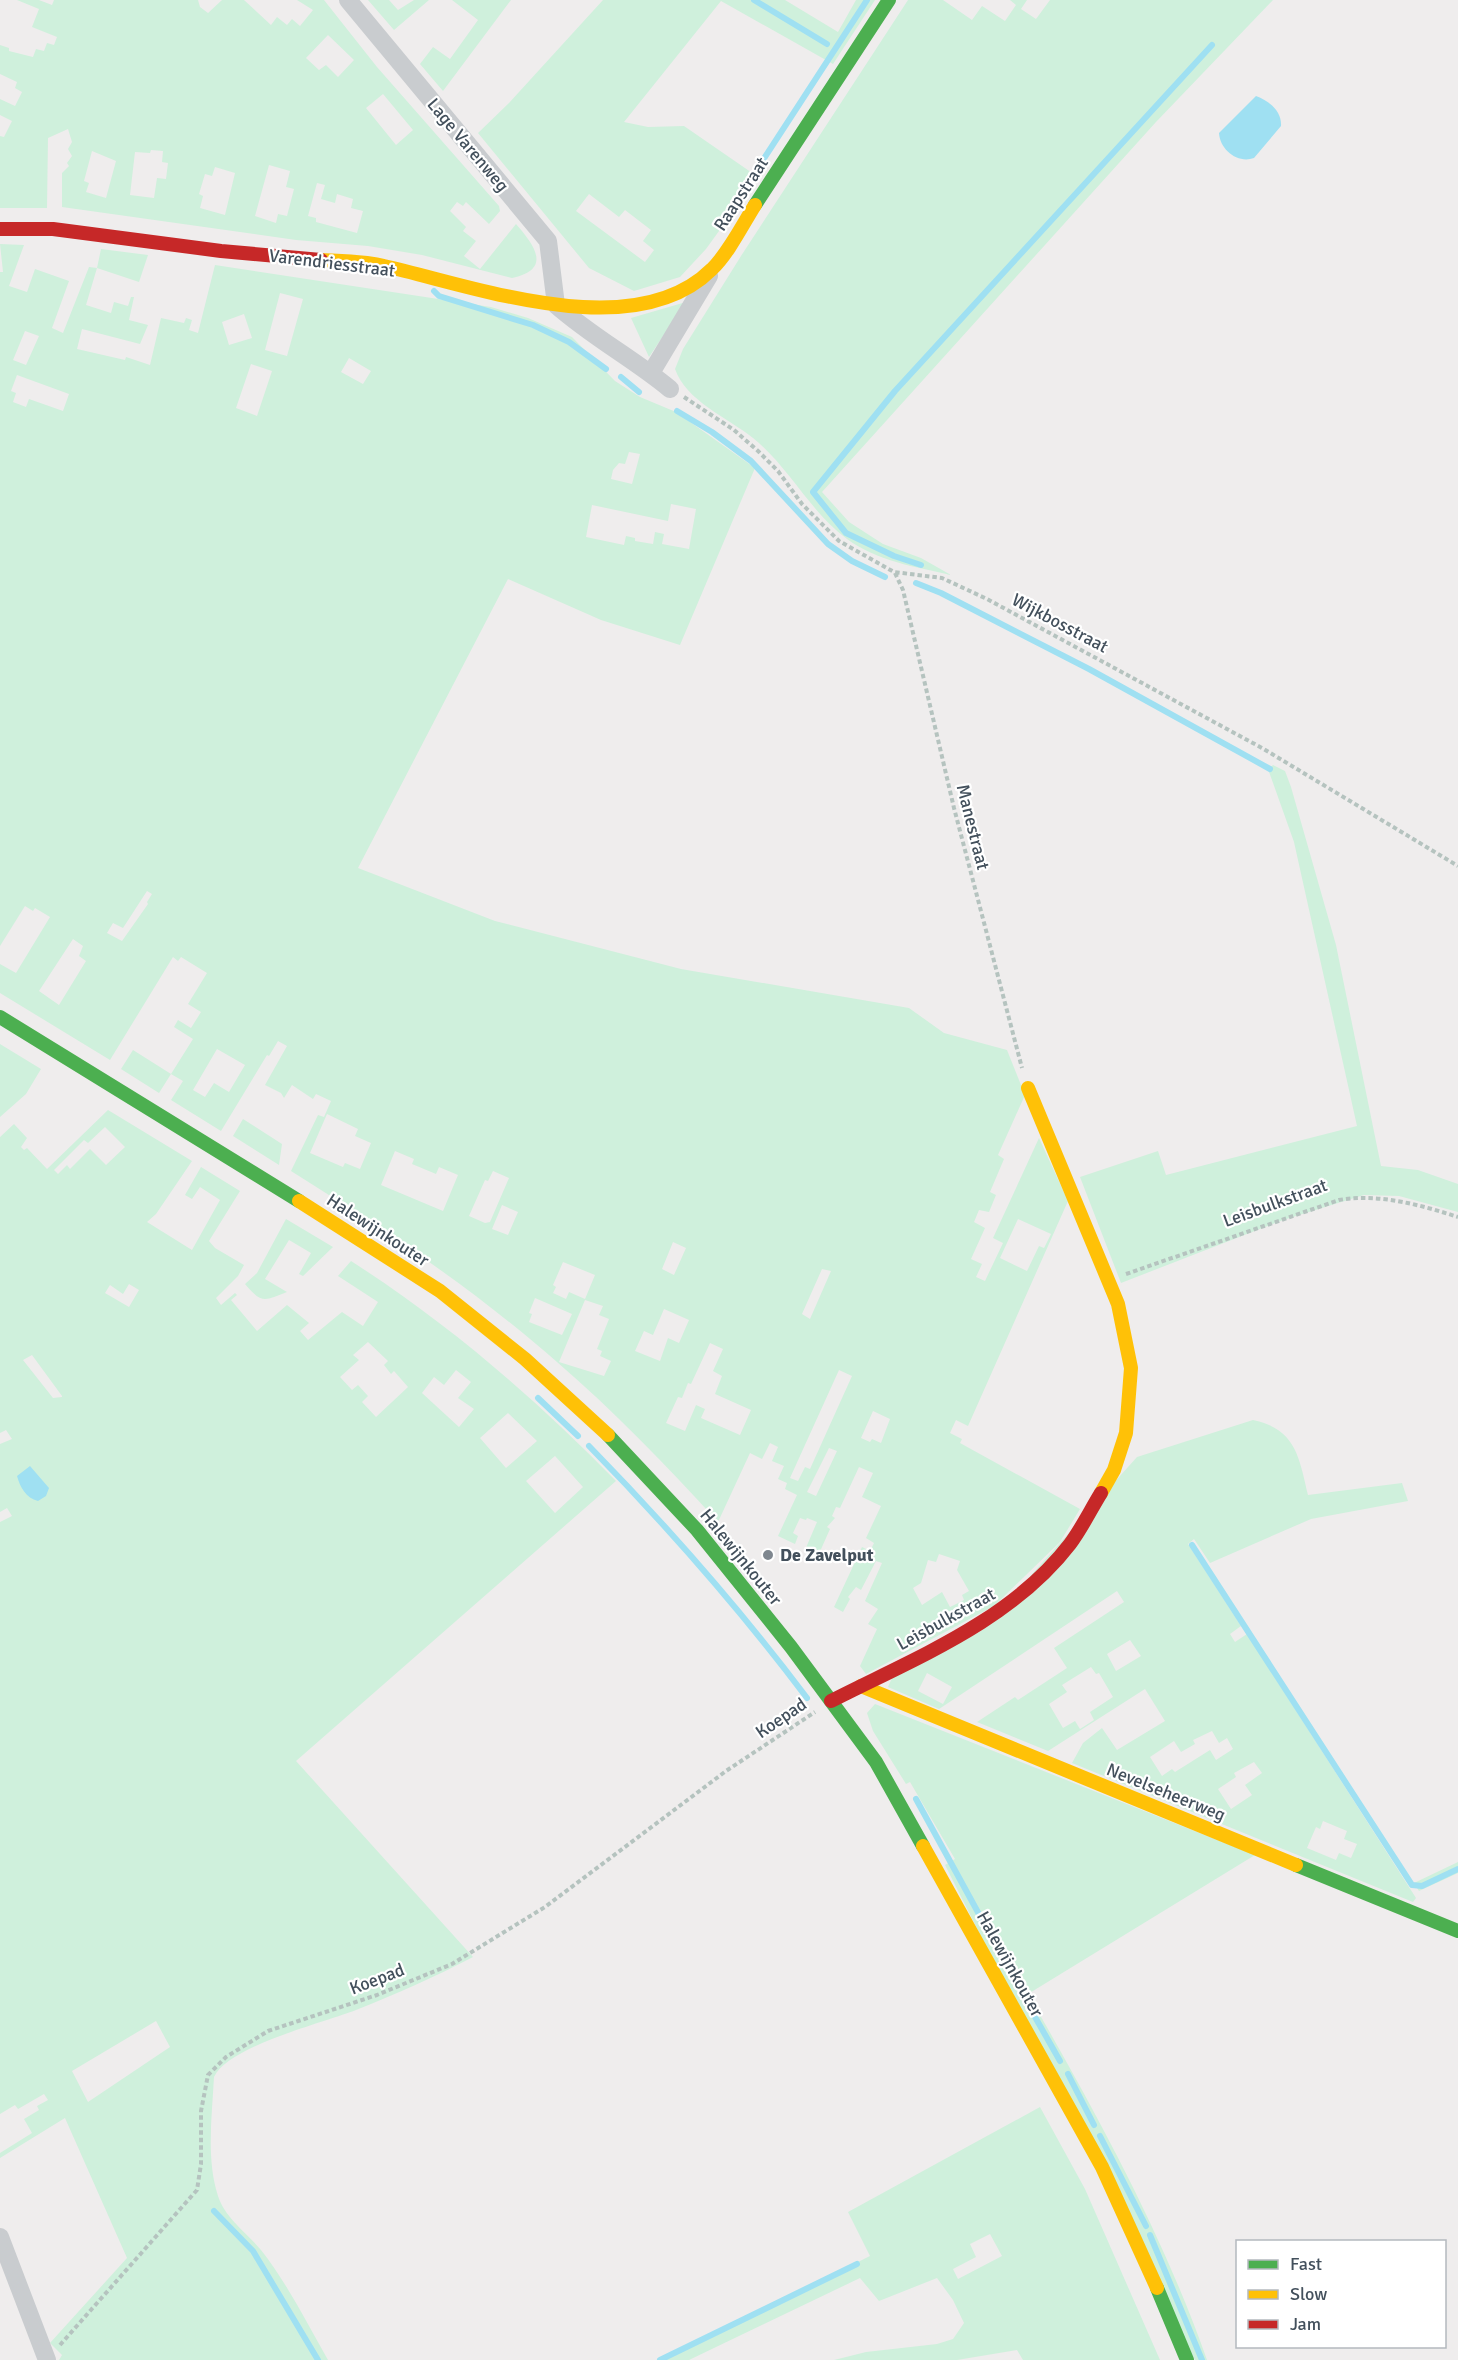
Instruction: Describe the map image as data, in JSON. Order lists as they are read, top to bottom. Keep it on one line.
{"streets":{"street":["Lage Varenweg","Raapstraat","Varendriesstraat","Leisbulkstraat","Halewijnkouter","Nevelseheerweg"],"path":["Wijkbosstraat","Manestraat","Koepad"]},"crossings":[["Lage Varenweg","Raapstraat"],["Lage Varenweg","Varendriesstraat"],["Raapstraat","Varendriesstraat"],["Wijkbosstraat","Manestraat"],["Manestraat","Leisbulkstraat"],["Leisbulkstraat","Halewijnkouter"],["Leisbulkstraat","Koepad"],["Leisbulkstraat","Nevelseheerweg"],["Halewijnkouter","Koepad"]],"places":["De Zavelput"],"legend":["Fast","Slow","Jam"]}
